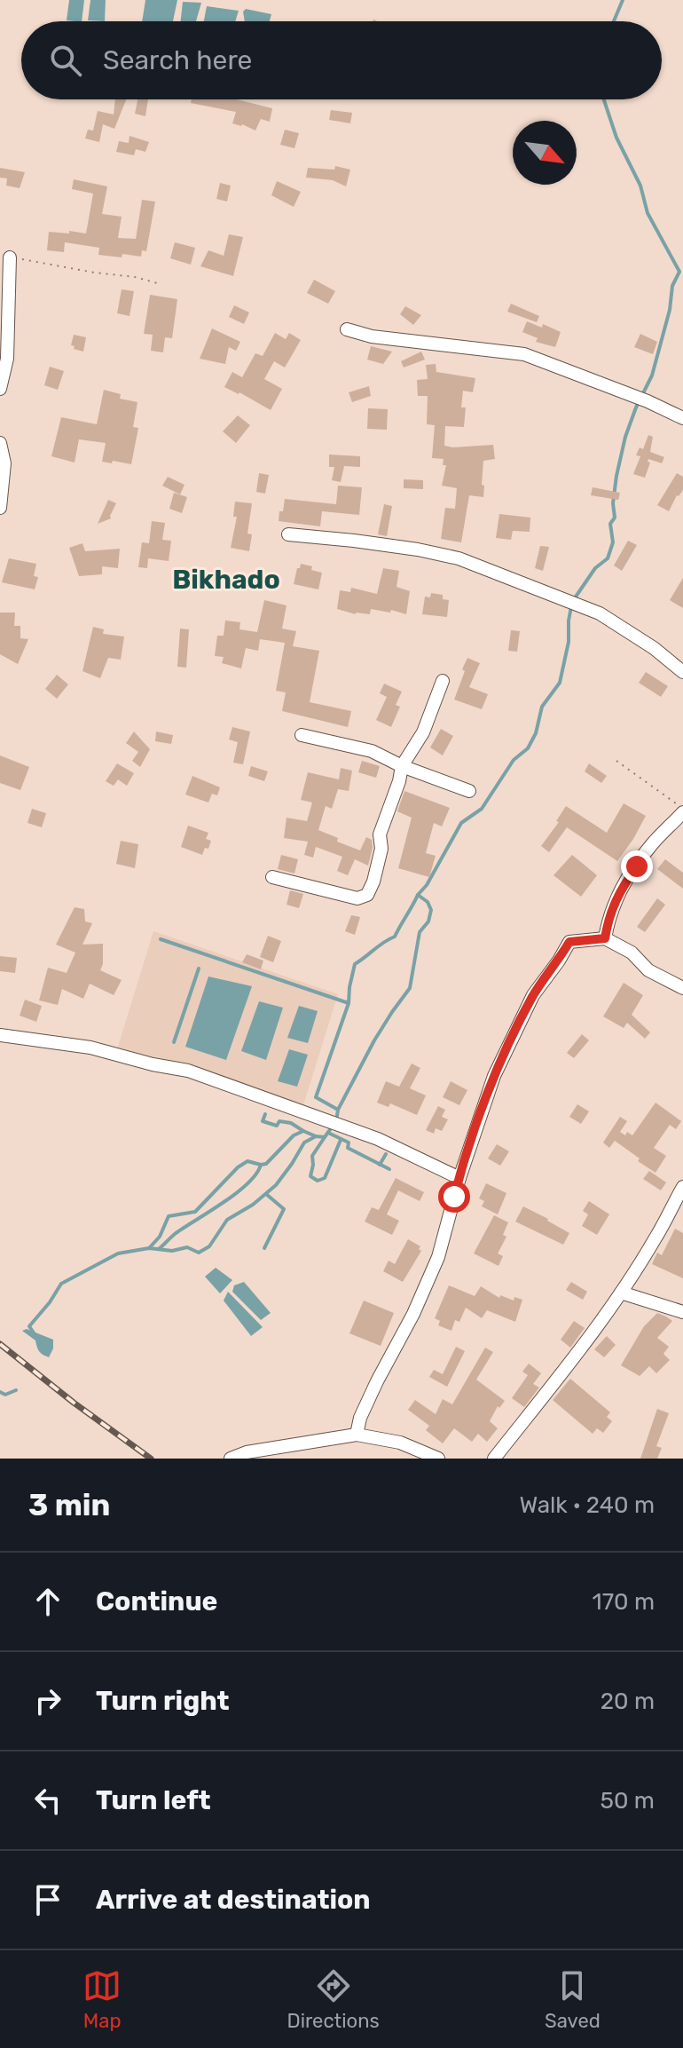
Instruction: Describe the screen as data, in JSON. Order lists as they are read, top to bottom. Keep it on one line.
{"districts":["Bikhado"],"north":"bottom right","page":{"search":"Search here","heading":["3 min","Walk · 240 m"],"list":[["Continue","170 m"],["Turn right","20 m"],["Turn left","50 m"],"Arrive at destination"],"nav":["Map","Directions","Saved"]}}
